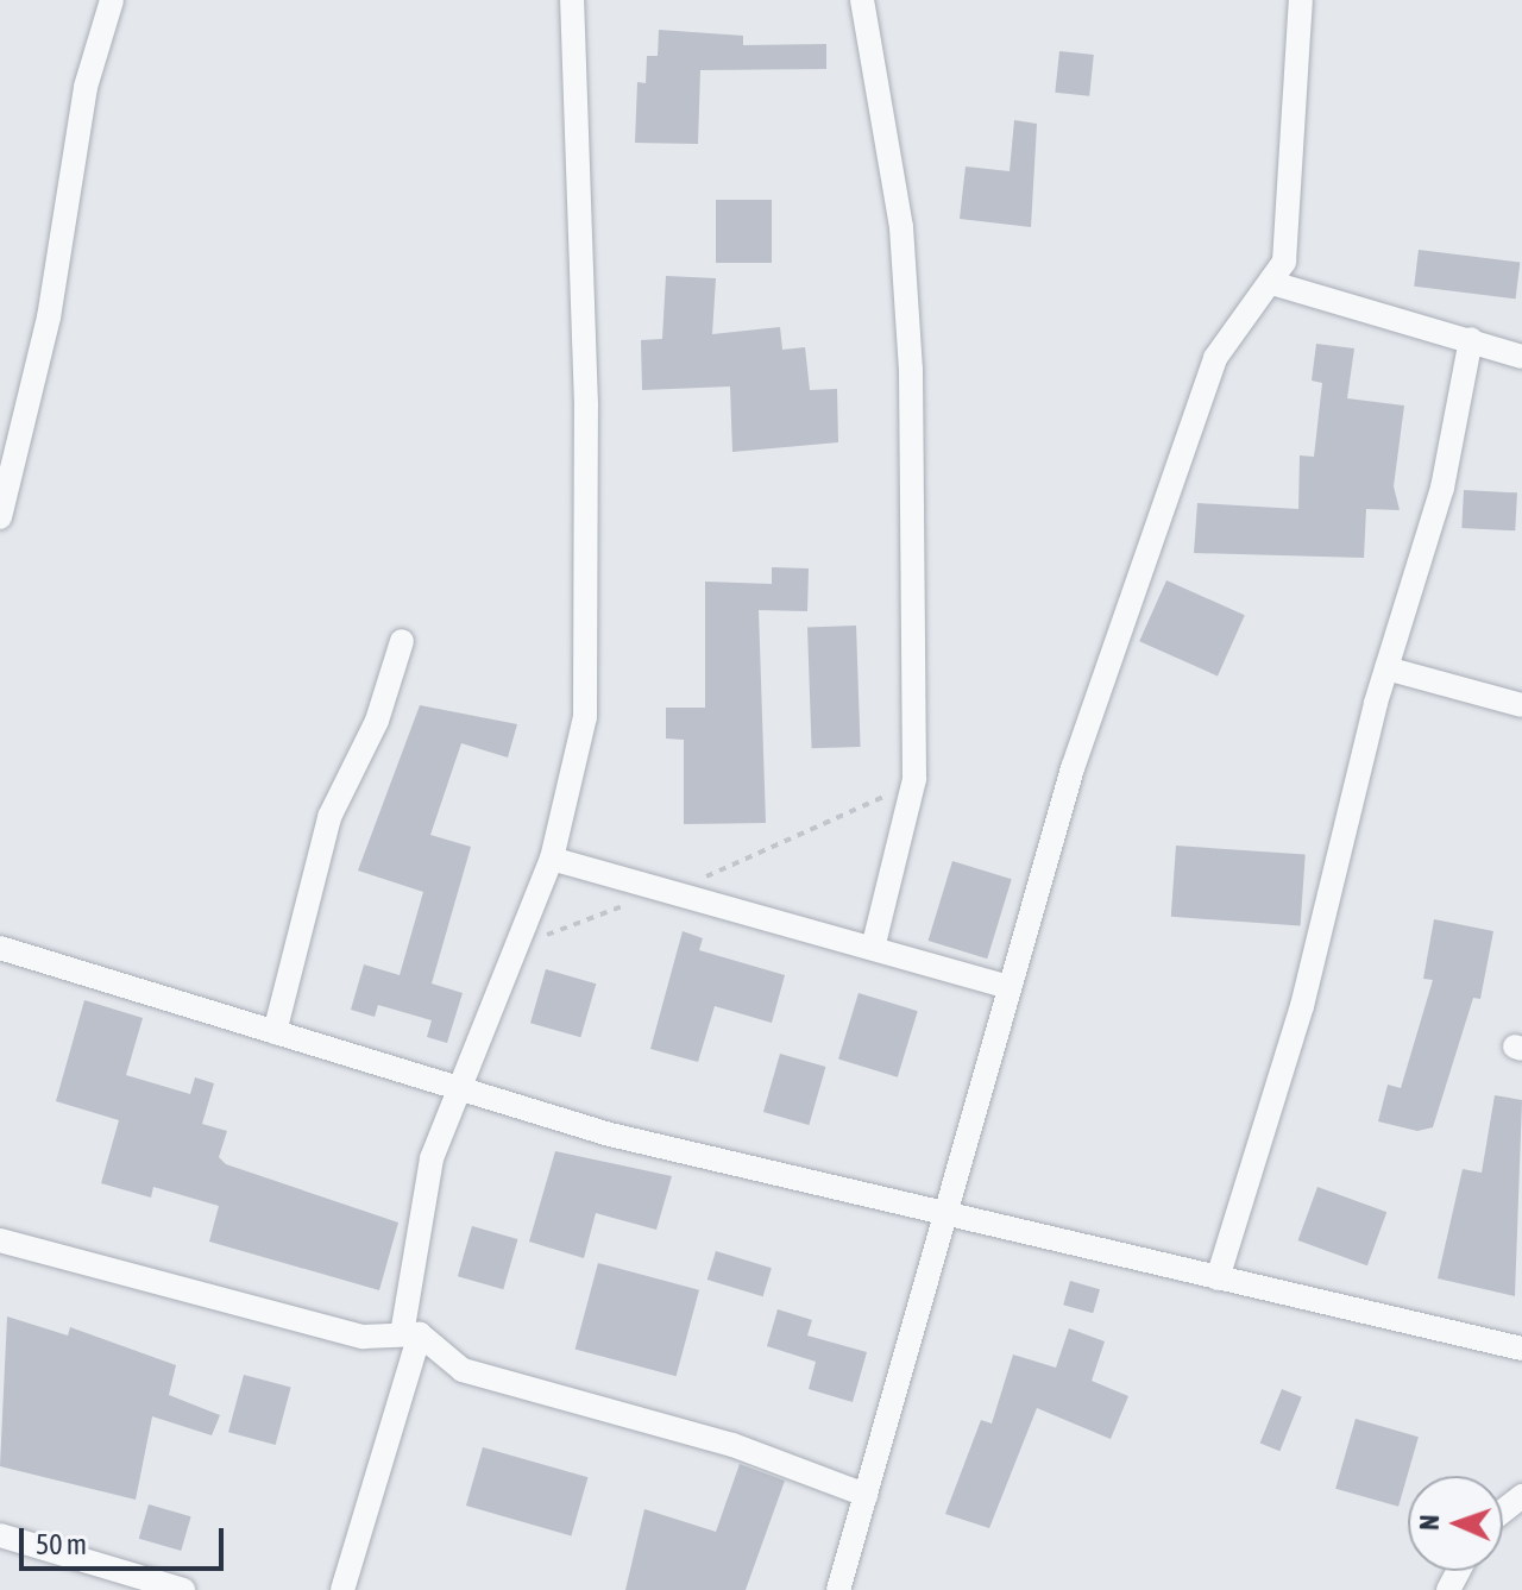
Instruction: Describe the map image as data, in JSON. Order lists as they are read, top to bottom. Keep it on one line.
{"scale_bar":"50 m","north":"left"}
